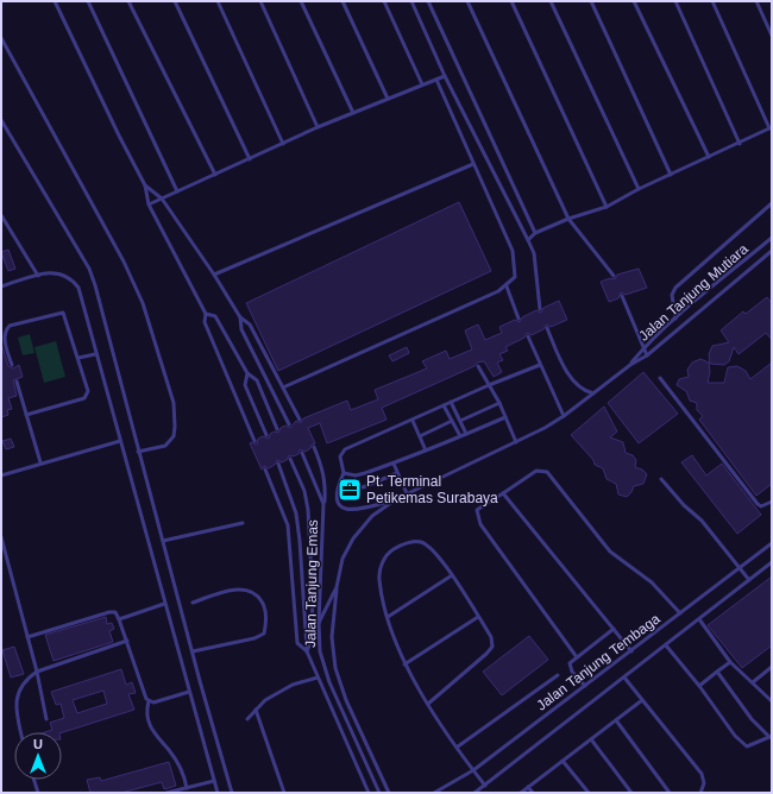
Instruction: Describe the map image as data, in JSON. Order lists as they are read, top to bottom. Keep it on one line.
{"streets":{"lane":["Jalan Tanjung Mutiara","Jalan Tanjung Emas","Jalan Tanjung Tembaga"]},"crossings":[["Jalan Tanjung Mutiara","Jalan Tanjung Emas"]],"places":{"office":["Pt. Terminal Petikemas Surabaya"]},"north":"top"}
